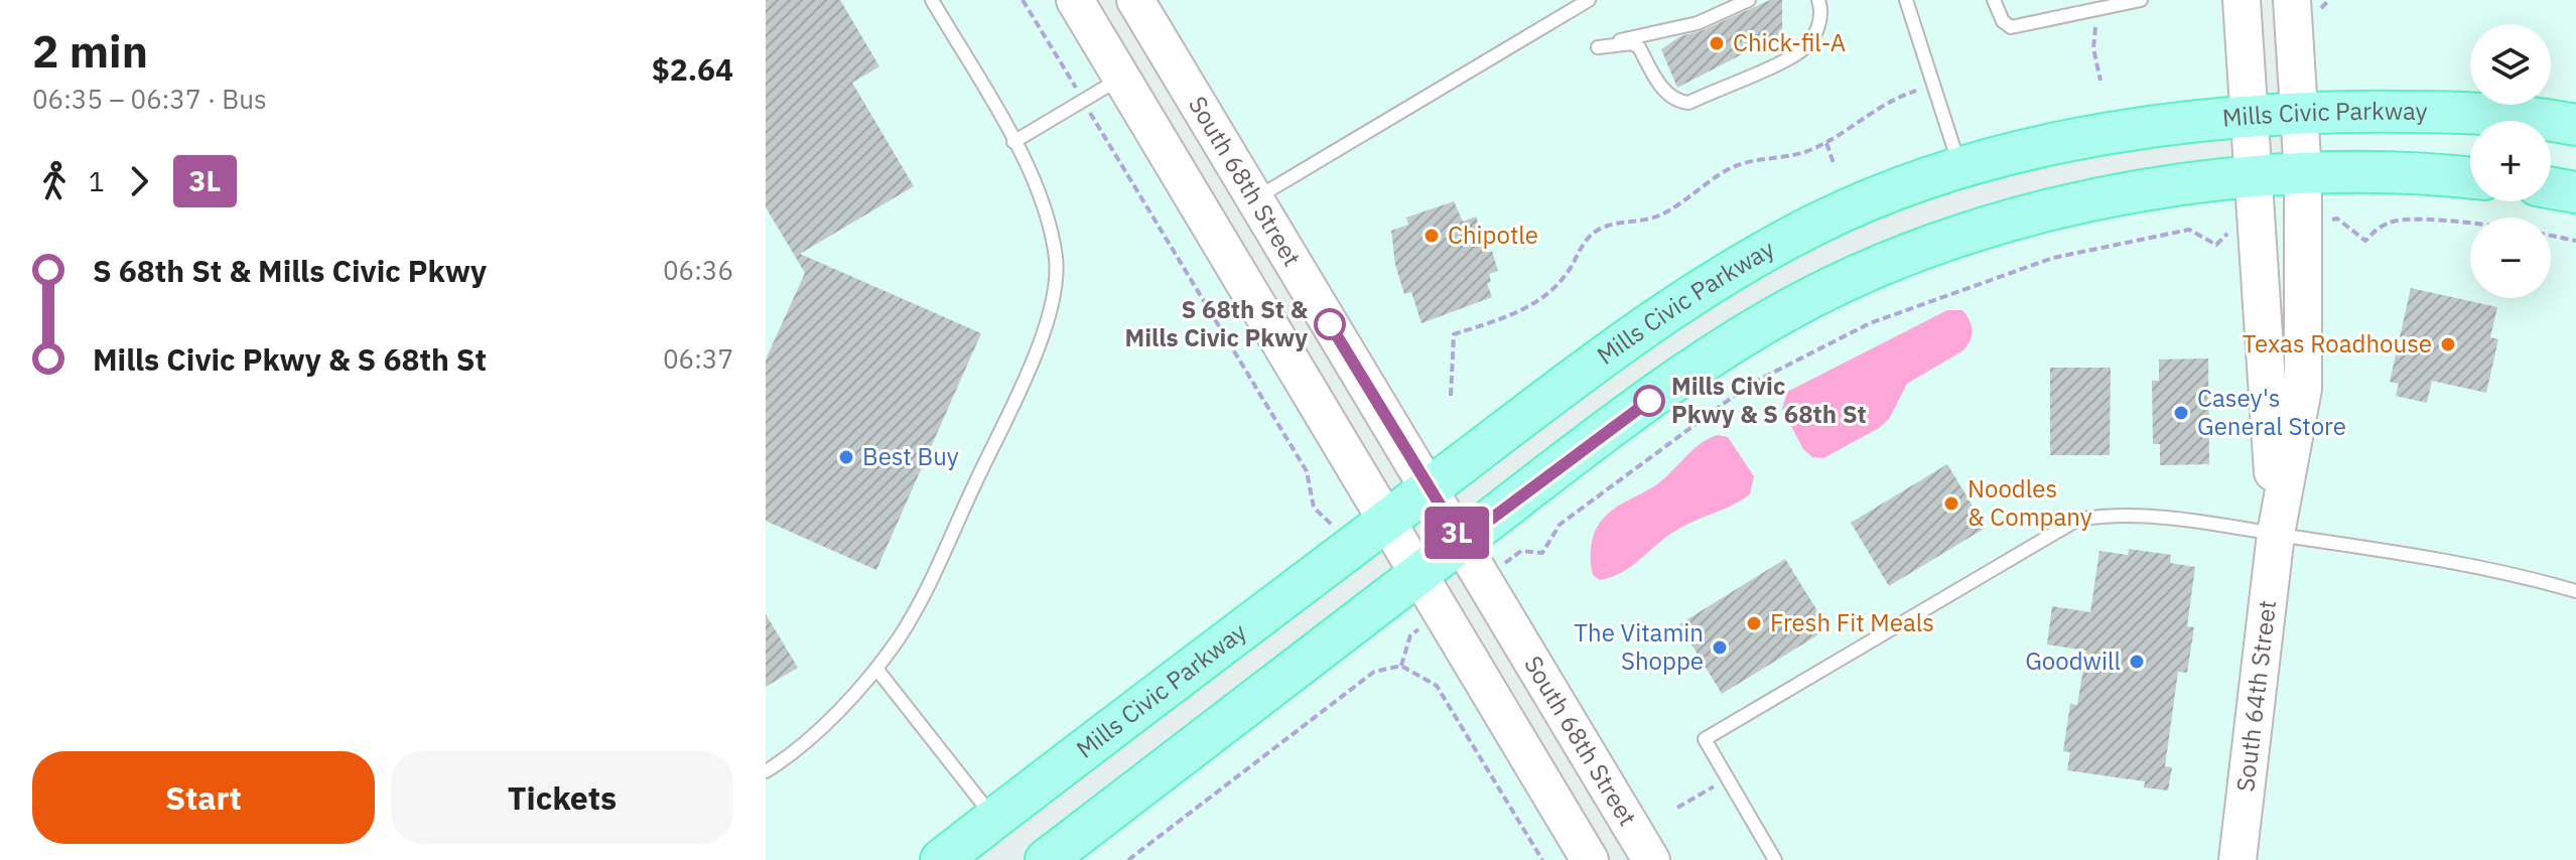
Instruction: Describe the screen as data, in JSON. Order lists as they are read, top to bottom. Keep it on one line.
{"streets":{"main road":["Mills Civic Parkway"],"street":["South 68th Street","South 64th Street"]},"crossings":[["Mills Civic Parkway","South 68th Street"],["Mills Civic Parkway","South 64th Street"]],"places":["Chick-fil-A","Chipotle","S 68th St & Mills Civic Pkwy","Texas Roadhouse","Mills Civic Pkwy & S 68th St","Casey's General Store","Best Buy","Noodles & Company","Fresh Fit Meals","The Vitamin Shoppe","Goodwill"],"lines":["bus line 3L"],"page":{"heading":["2 min","06:35 – 06:37 · Bus","$2.64"],"on_map":"3L","map_buttons":["+","−"],"legs":["1","3L"],"list":[{"name":"S 68th St & Mills Civic Pkwy","value":"06:36"},{"name":"Mills Civic Pkwy & S 68th St","value":"06:37"}],"buttons":["Start","Tickets"]}}
